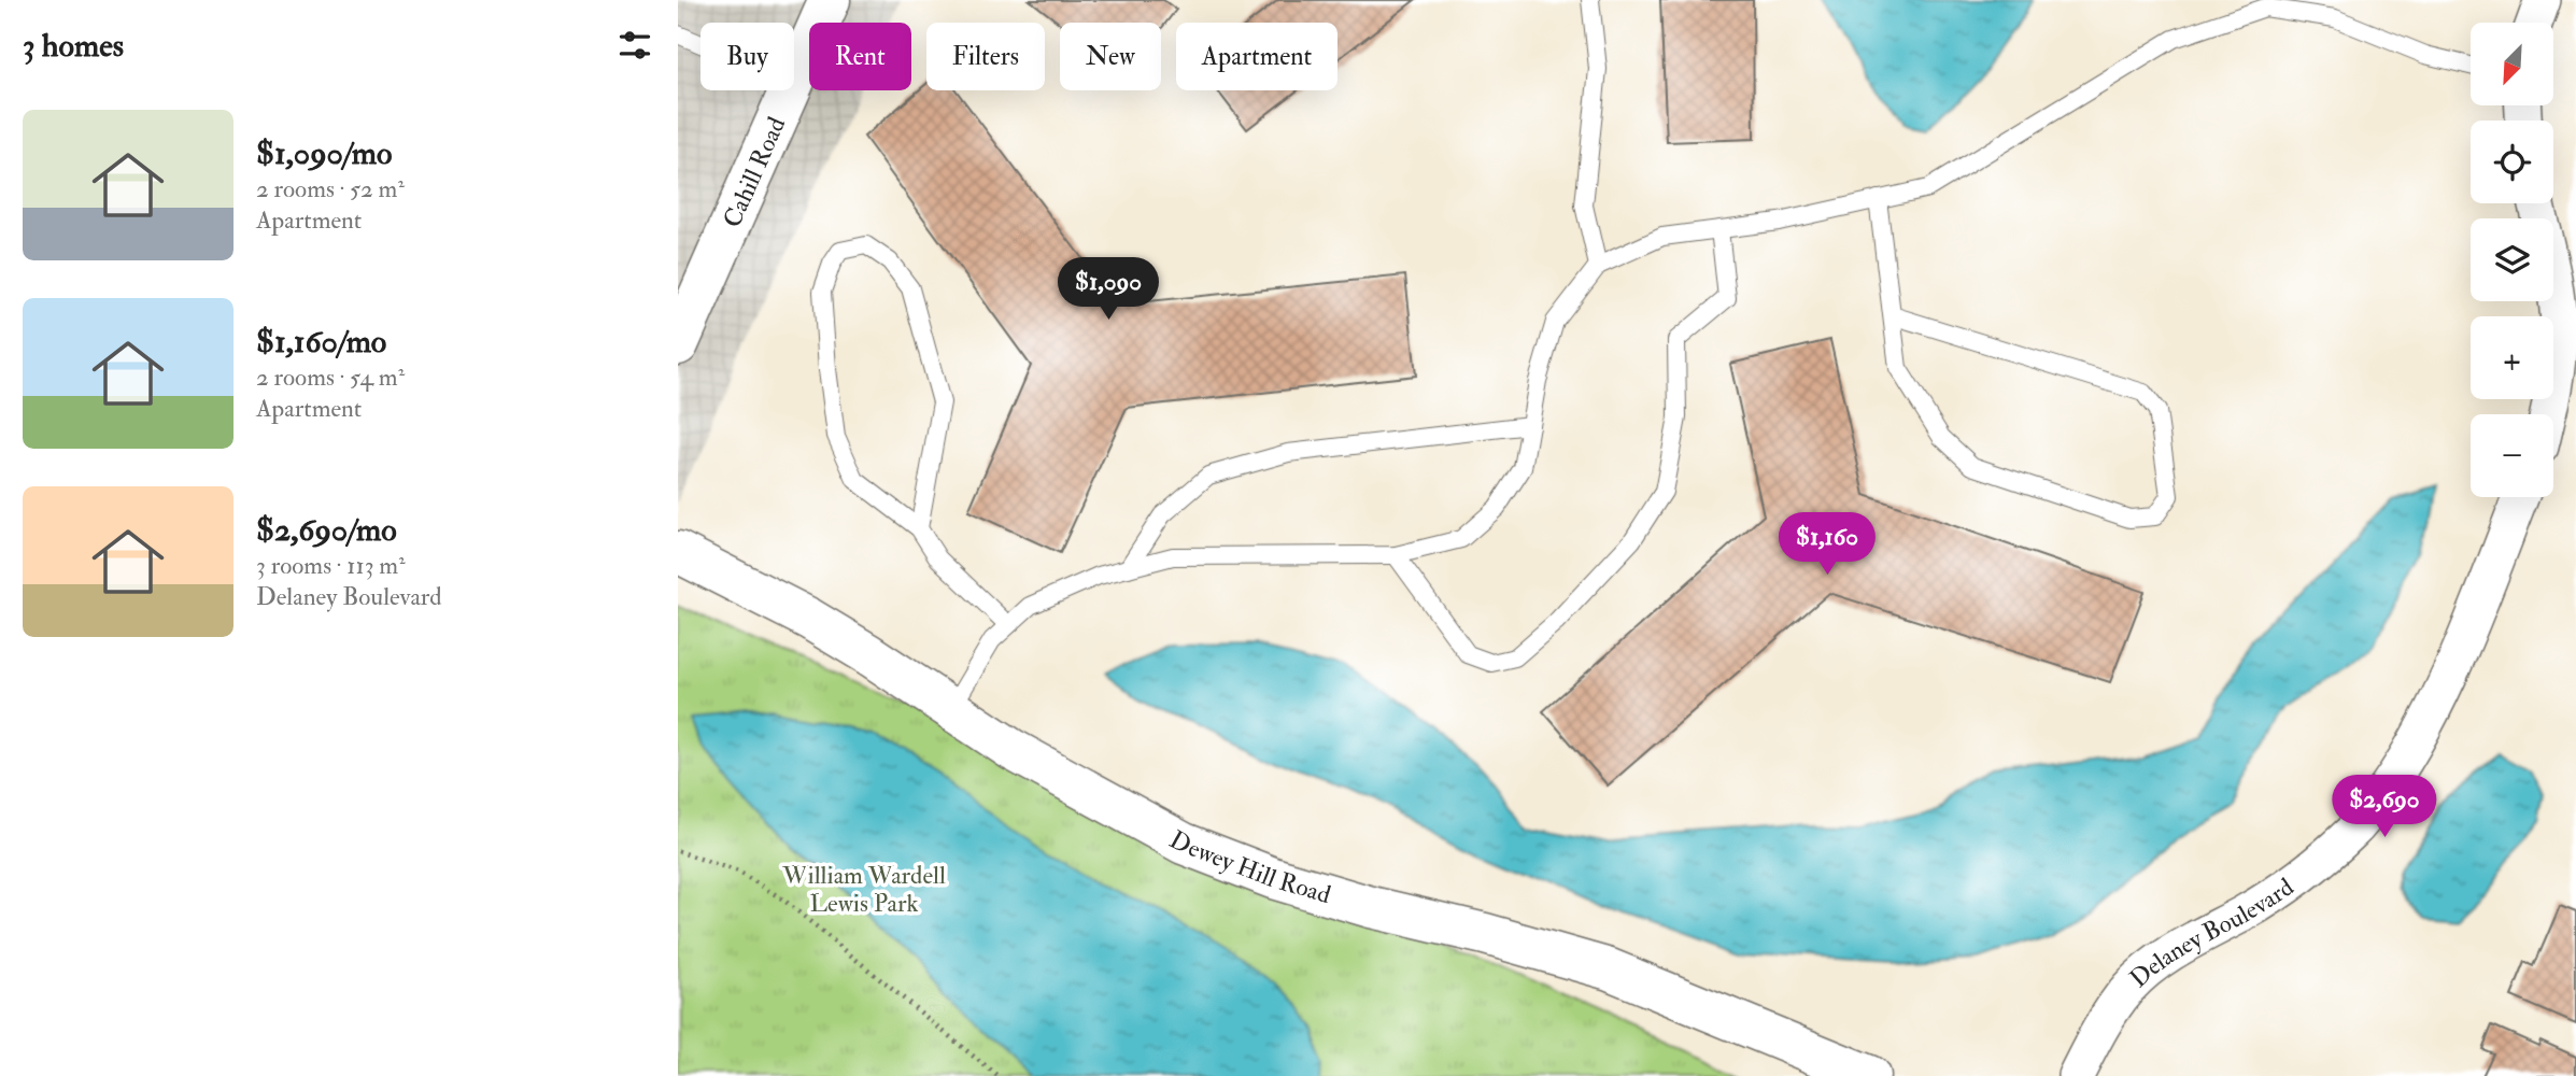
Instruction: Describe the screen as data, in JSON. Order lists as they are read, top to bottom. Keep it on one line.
{"streets":{"street":["Cahill Road","Dewey Hill Road","Delaney Boulevard"]},"parks":["William Wardell Lewis Park"],"north":"bottom left","page":{"heading":"3 homes","map_buttons":["+","−"],"chip":["Buy","Rent","Filters","New","Apartment"],"list":[{"name":"$1,090/mo","note":"2 rooms · 52 m² · Apartment"},{"name":"$1,160/mo","note":"2 rooms · 54 m² · Apartment"},{"name":"$2,690/mo","note":"3 rooms · 113 m² · Delaney Boulevard"}],"price":["$1,090","$1,160","$2,690"]}}
